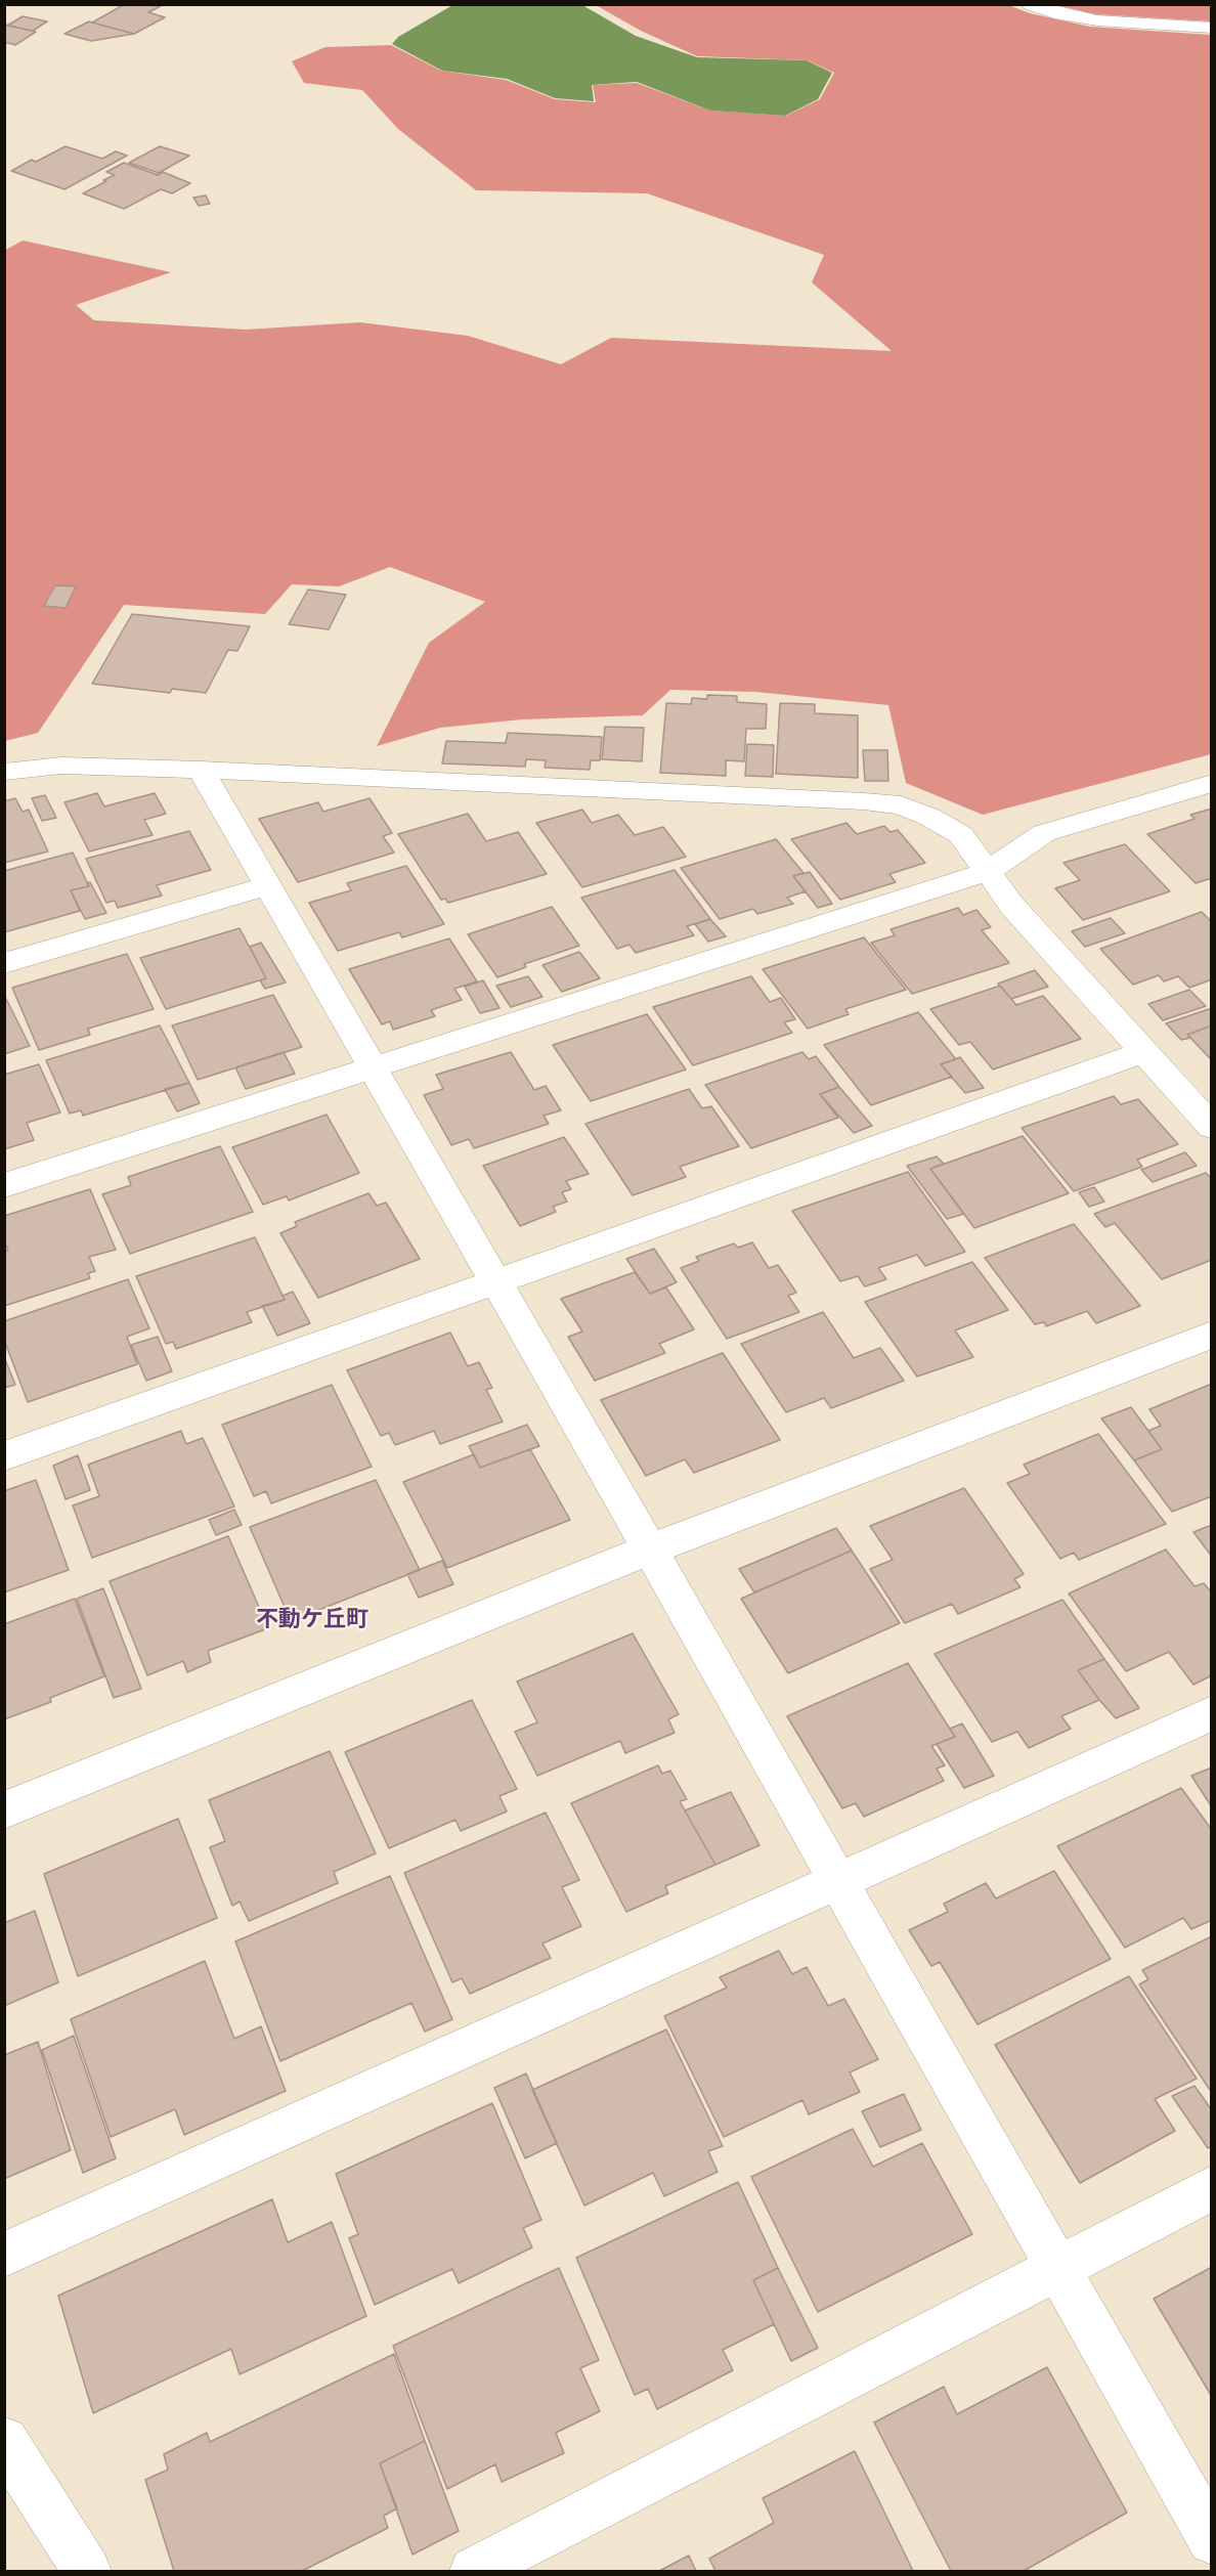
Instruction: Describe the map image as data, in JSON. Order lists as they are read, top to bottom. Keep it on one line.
{"districts":["不動ケ丘町"]}
